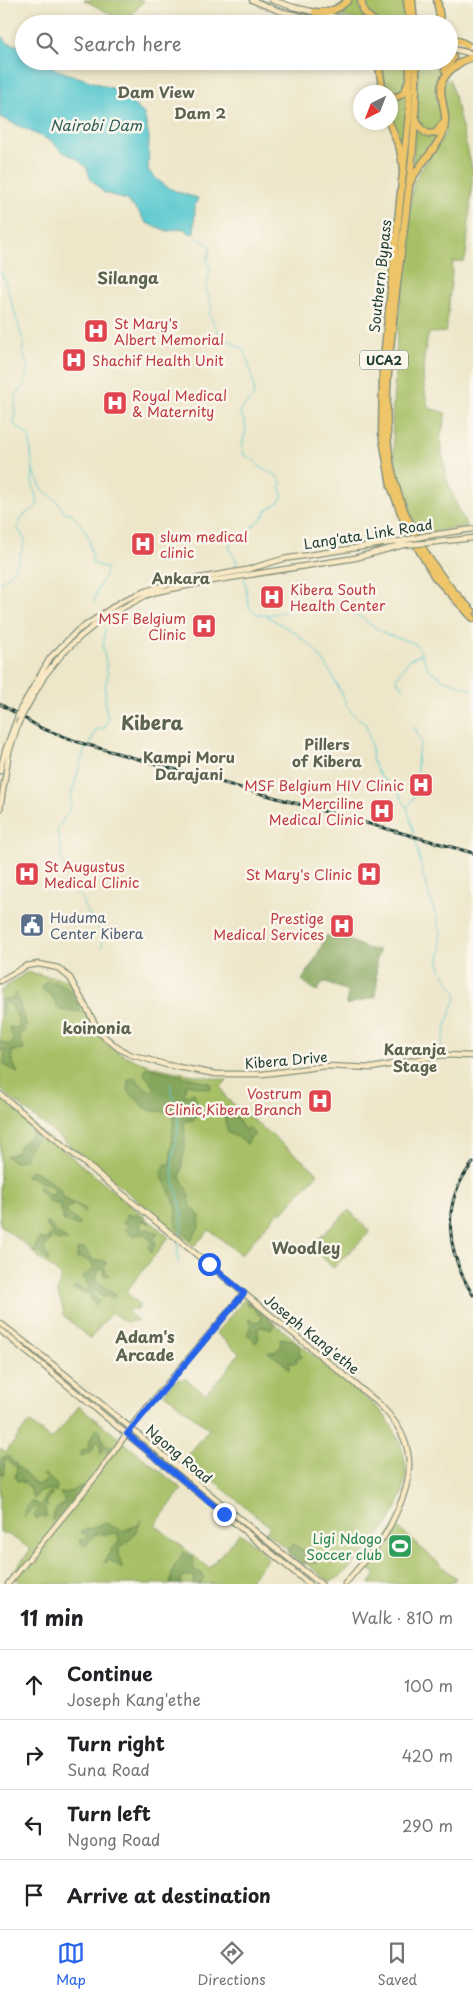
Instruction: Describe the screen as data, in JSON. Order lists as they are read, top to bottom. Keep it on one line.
{"streets":{"highway":["Southern Bypass","UCA2"],"main road":["Lang'ata Link Road","Kibera Drive","Joseph Kang'ethe","Ngong Road"]},"districts":["Dam View","Dam 2","Silanga","Ankara","Kibera","Pillers of Kibera","Kampi Moru Darajani","koinonia","Karanja Stage","Woodley","Adam's Arcade"],"water":["Nairobi Dam"],"places":{"hospital":["St Mary's Albert Memorial","Shachif Health Unit","Royal Medical & Maternity","slum medical clinic","Kibera South Health Center","MSF Belgium Clinic","MSF Belgium HIV Clinic","Merciline Medical Clinic","St Augustus Medical Clinic","St Mary's Clinic","Prestige Medical Services","Vostrum Clinic,Kibera Branch"],"public building":["Huduma Center Kibera"],"sports":["Ligi Ndogo Soccer club"]},"north":"bottom left","page":{"search":"Search here","heading":["11 min","Walk · 810 m"],"list":[["Continue","Joseph Kang'ethe","100 m"],["Turn right","Suna Road","420 m"],["Turn left","Ngong Road","290 m"],"Arrive at destination"],"nav":["Map","Directions","Saved"]}}
